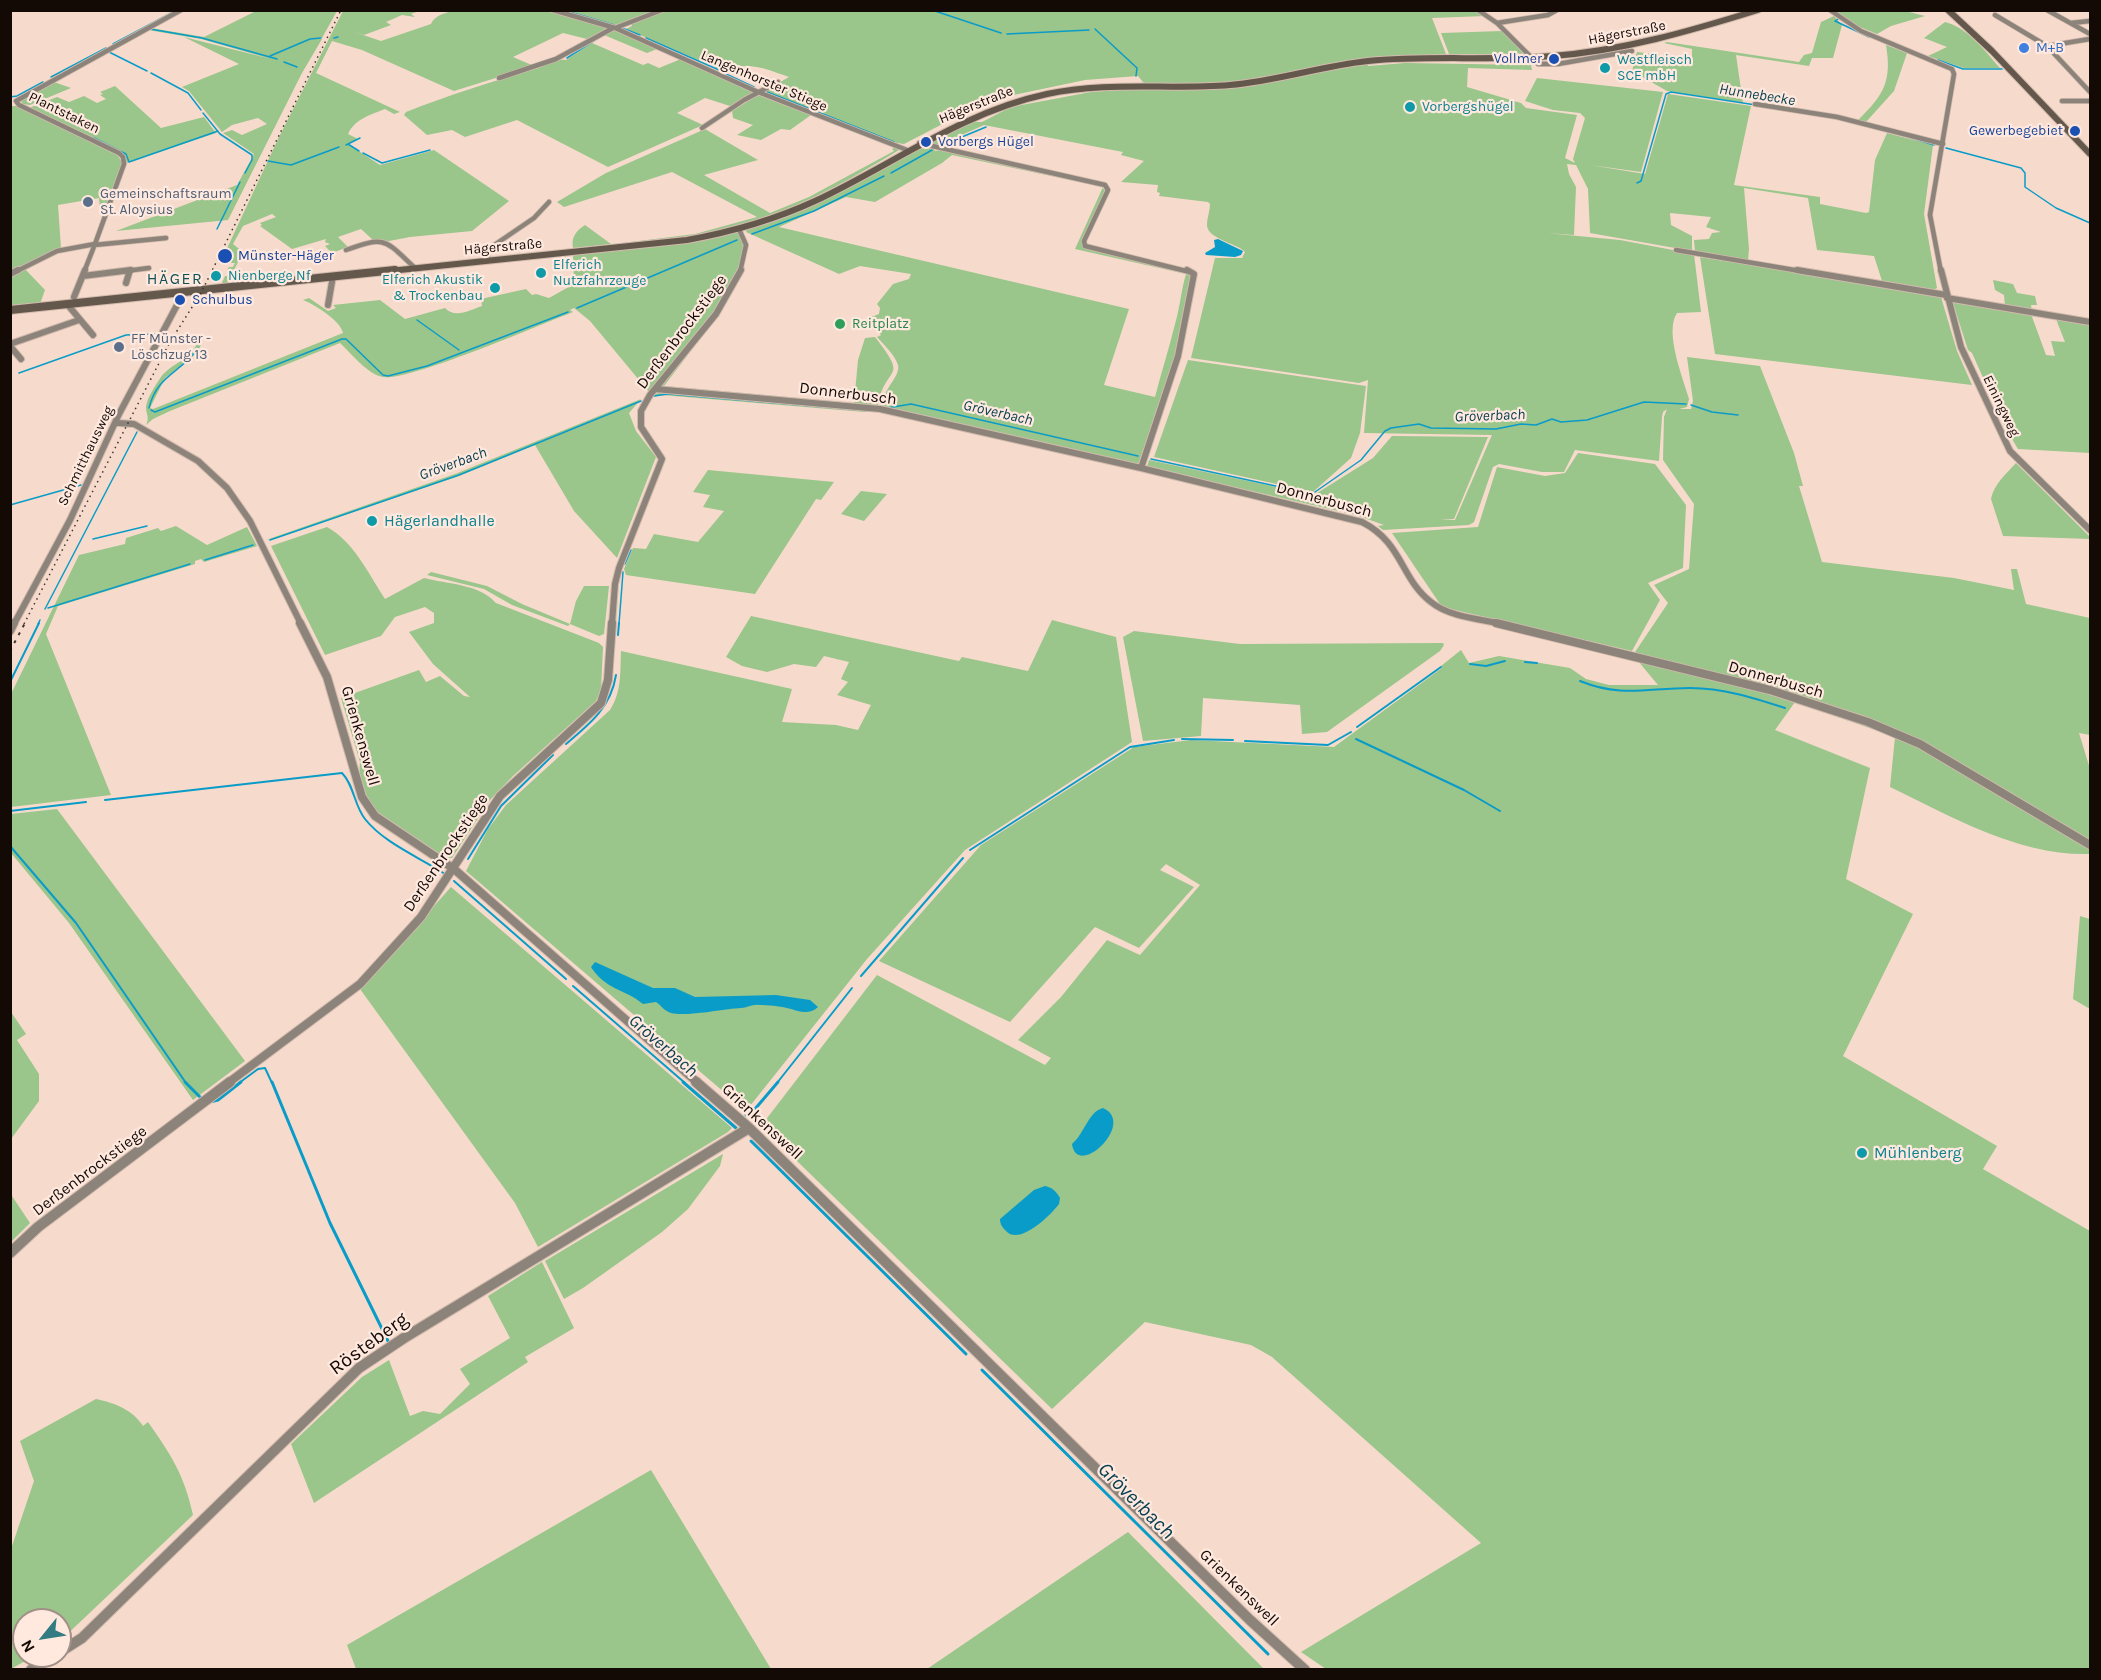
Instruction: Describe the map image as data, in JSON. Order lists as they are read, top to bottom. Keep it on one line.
{"streets":{"main road":["Hägerstraße"],"street":["Langenhorster Stiege","Plantstaken","Derßenbrockstiege","Donnerbusch","Einingweg","Schmitthausweg","Grienkenswell","Rösteberg"]},"crossings":[["Hägerstraße","Langenhorster Stiege"],["Hägerstraße","Derßenbrockstiege"],["Hägerstraße","Schmitthausweg"],["Derßenbrockstiege","Donnerbusch"],["Derßenbrockstiege","Grienkenswell"],["Schmitthausweg","Grienkenswell"],["Grienkenswell","Rösteberg"]],"districts":["HÄGER"],"water":["Hunnebecke","Gröverbach"],"places":["M+B","Vollmer","Westfleisch SCE mbH","Vorbergshügel","Gewerbegebiet","Vorbergs Hügel","Gemeinschaftsraum St. Aloysius","Münster-Häger","Elferich Nutzfahrzeuge","Nienberge Nf","Elferich Akustik & Trockenbau","Schulbus","Reitplatz","FF Münster - Löschzug 13","Hägerlandhalle","Mühlenberg"],"north":"bottom left"}
